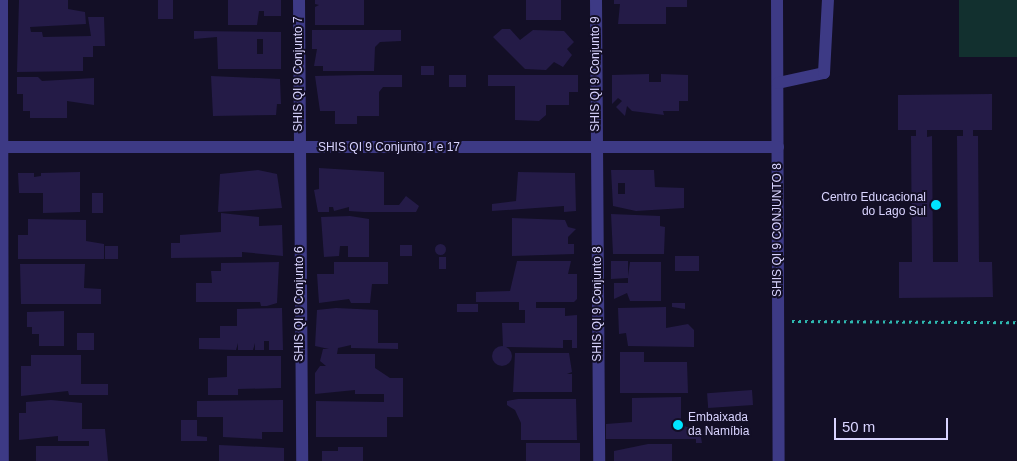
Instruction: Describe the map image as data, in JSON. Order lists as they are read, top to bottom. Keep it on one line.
{"streets":{"street":["SHIS QI 9 Conjunto 7","SHIS QI 9 Conjunto 9","SHIS QI 9 Conjunto 1 e 17","SHIS QI 9 CONJUNTO 8","SHIS QI 9 Conjunto 6","SHIS QI 9 Conjunto 8"]},"crossings":[["SHIS QI 9 Conjunto 7","SHIS QI 9 Conjunto 1 e 17"],["SHIS QI 9 Conjunto 7","SHIS QI 9 Conjunto 6"],["SHIS QI 9 Conjunto 9","SHIS QI 9 Conjunto 1 e 17"],["SHIS QI 9 Conjunto 9","SHIS QI 9 Conjunto 8"],["SHIS QI 9 Conjunto 1 e 17","SHIS QI 9 CONJUNTO 8"],["SHIS QI 9 Conjunto 1 e 17","SHIS QI 9 Conjunto 6"],["SHIS QI 9 Conjunto 1 e 17","SHIS QI 9 Conjunto 8"]],"places":["Centro Educacional do Lago Sul","Embaixada da Namíbia"],"scale_bar":"50 m"}
